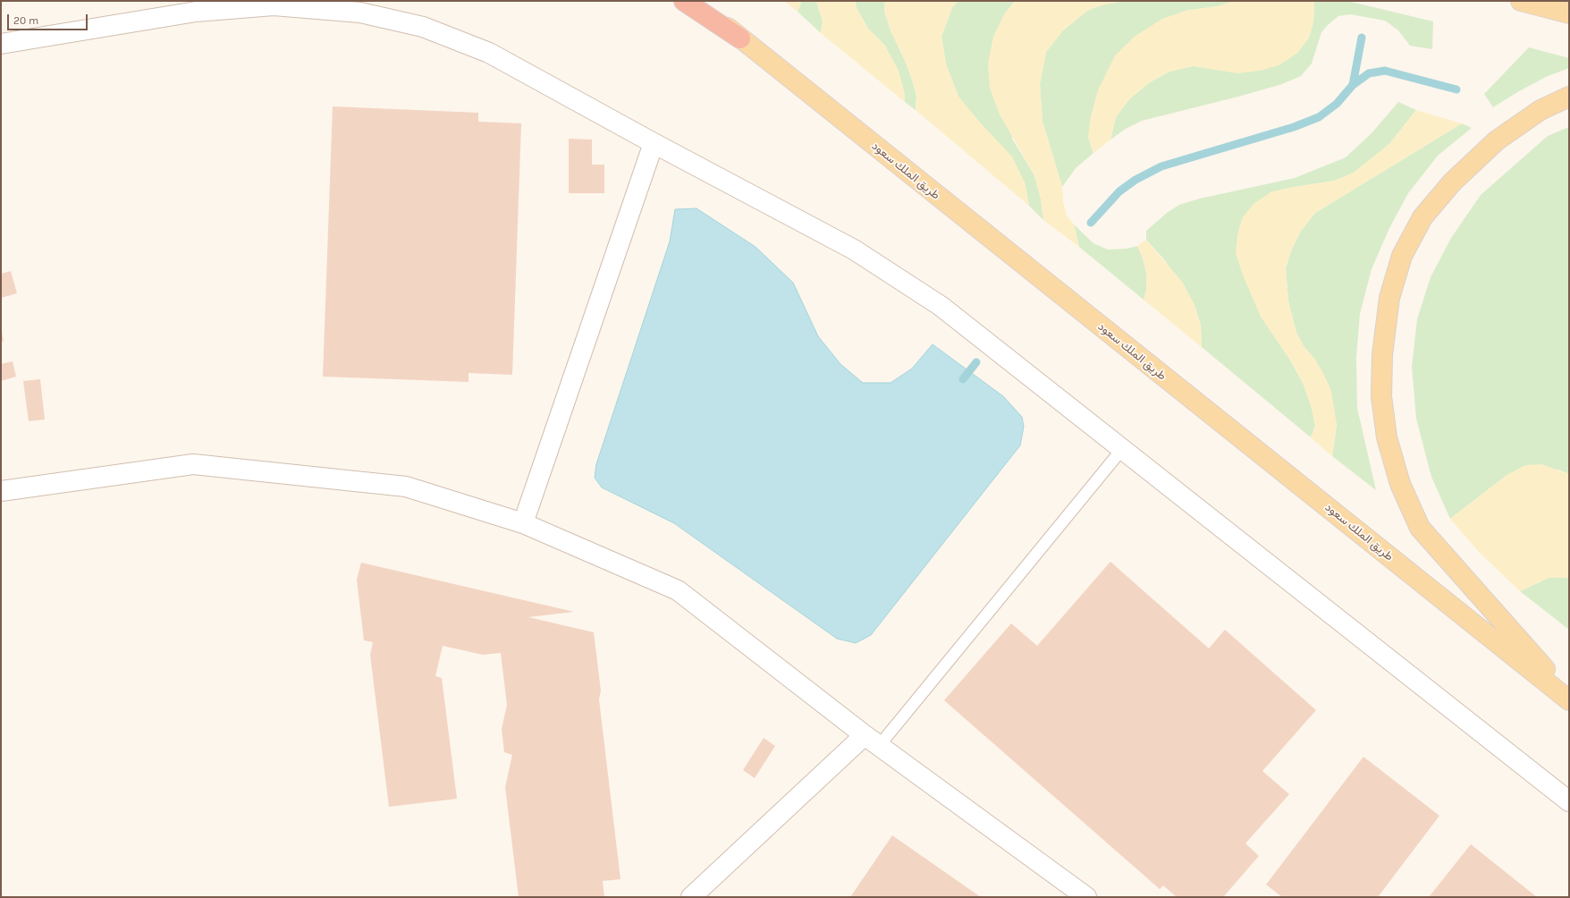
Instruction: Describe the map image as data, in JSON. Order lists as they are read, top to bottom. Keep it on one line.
{"streets":{"main road":["طريق الملك سعود"]},"scale_bar":"20 m"}
